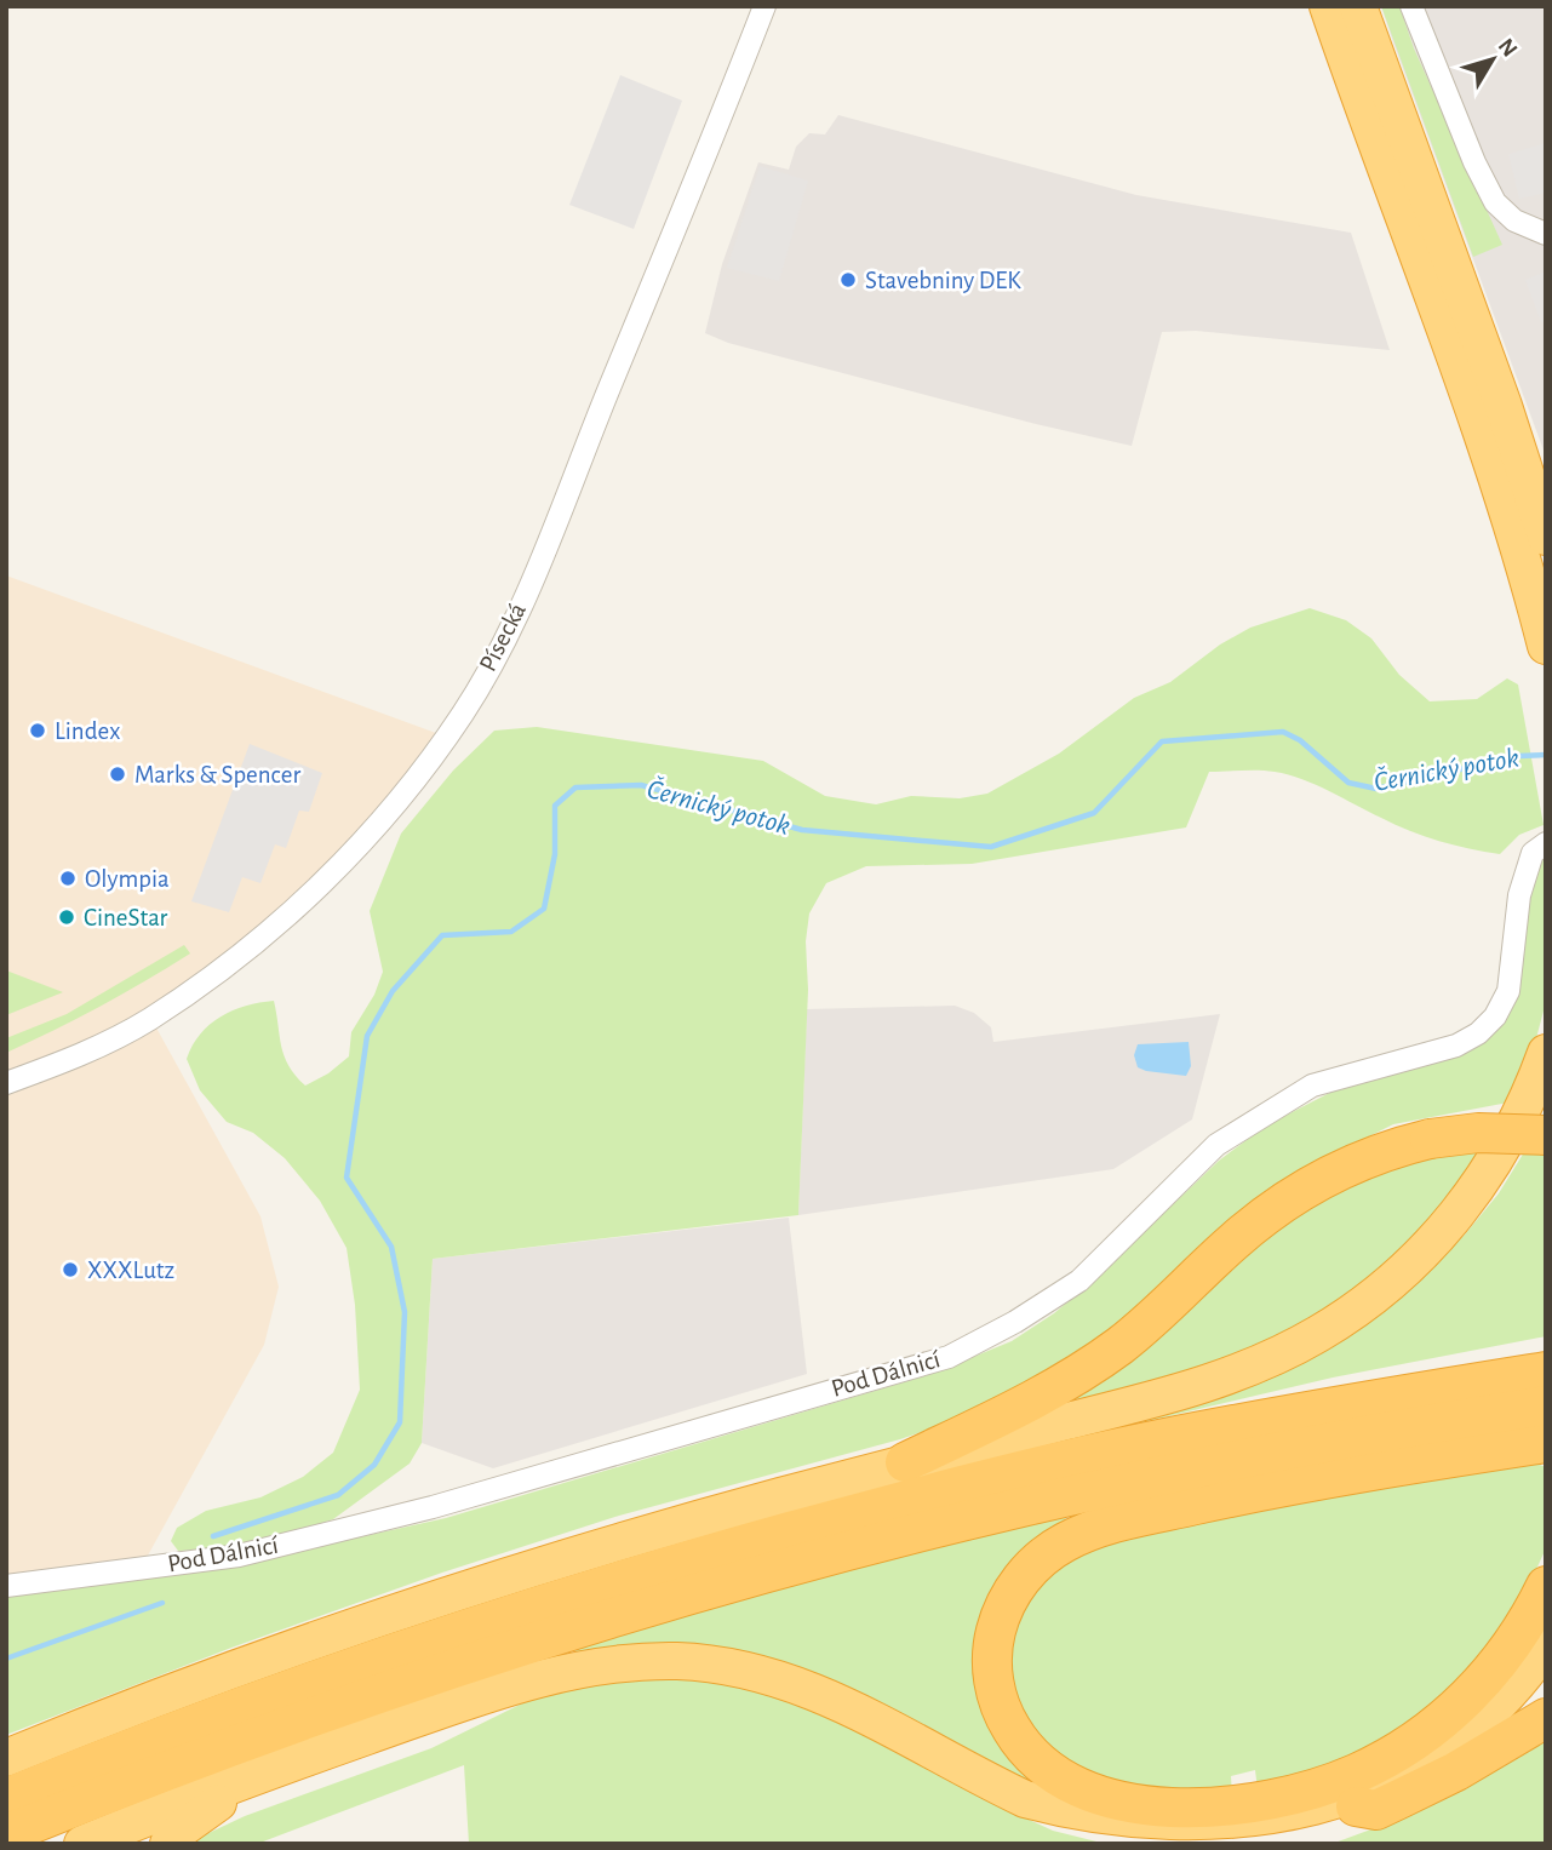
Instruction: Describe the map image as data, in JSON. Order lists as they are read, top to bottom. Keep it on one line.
{"streets":{"street":["Písecká","Pod Dálnicí"]},"water":["Černický potok"],"places":["Stavebniny DEK","Lindex","Marks & Spencer","Olympia","CineStar","XXXLutz"],"north":"top right"}
